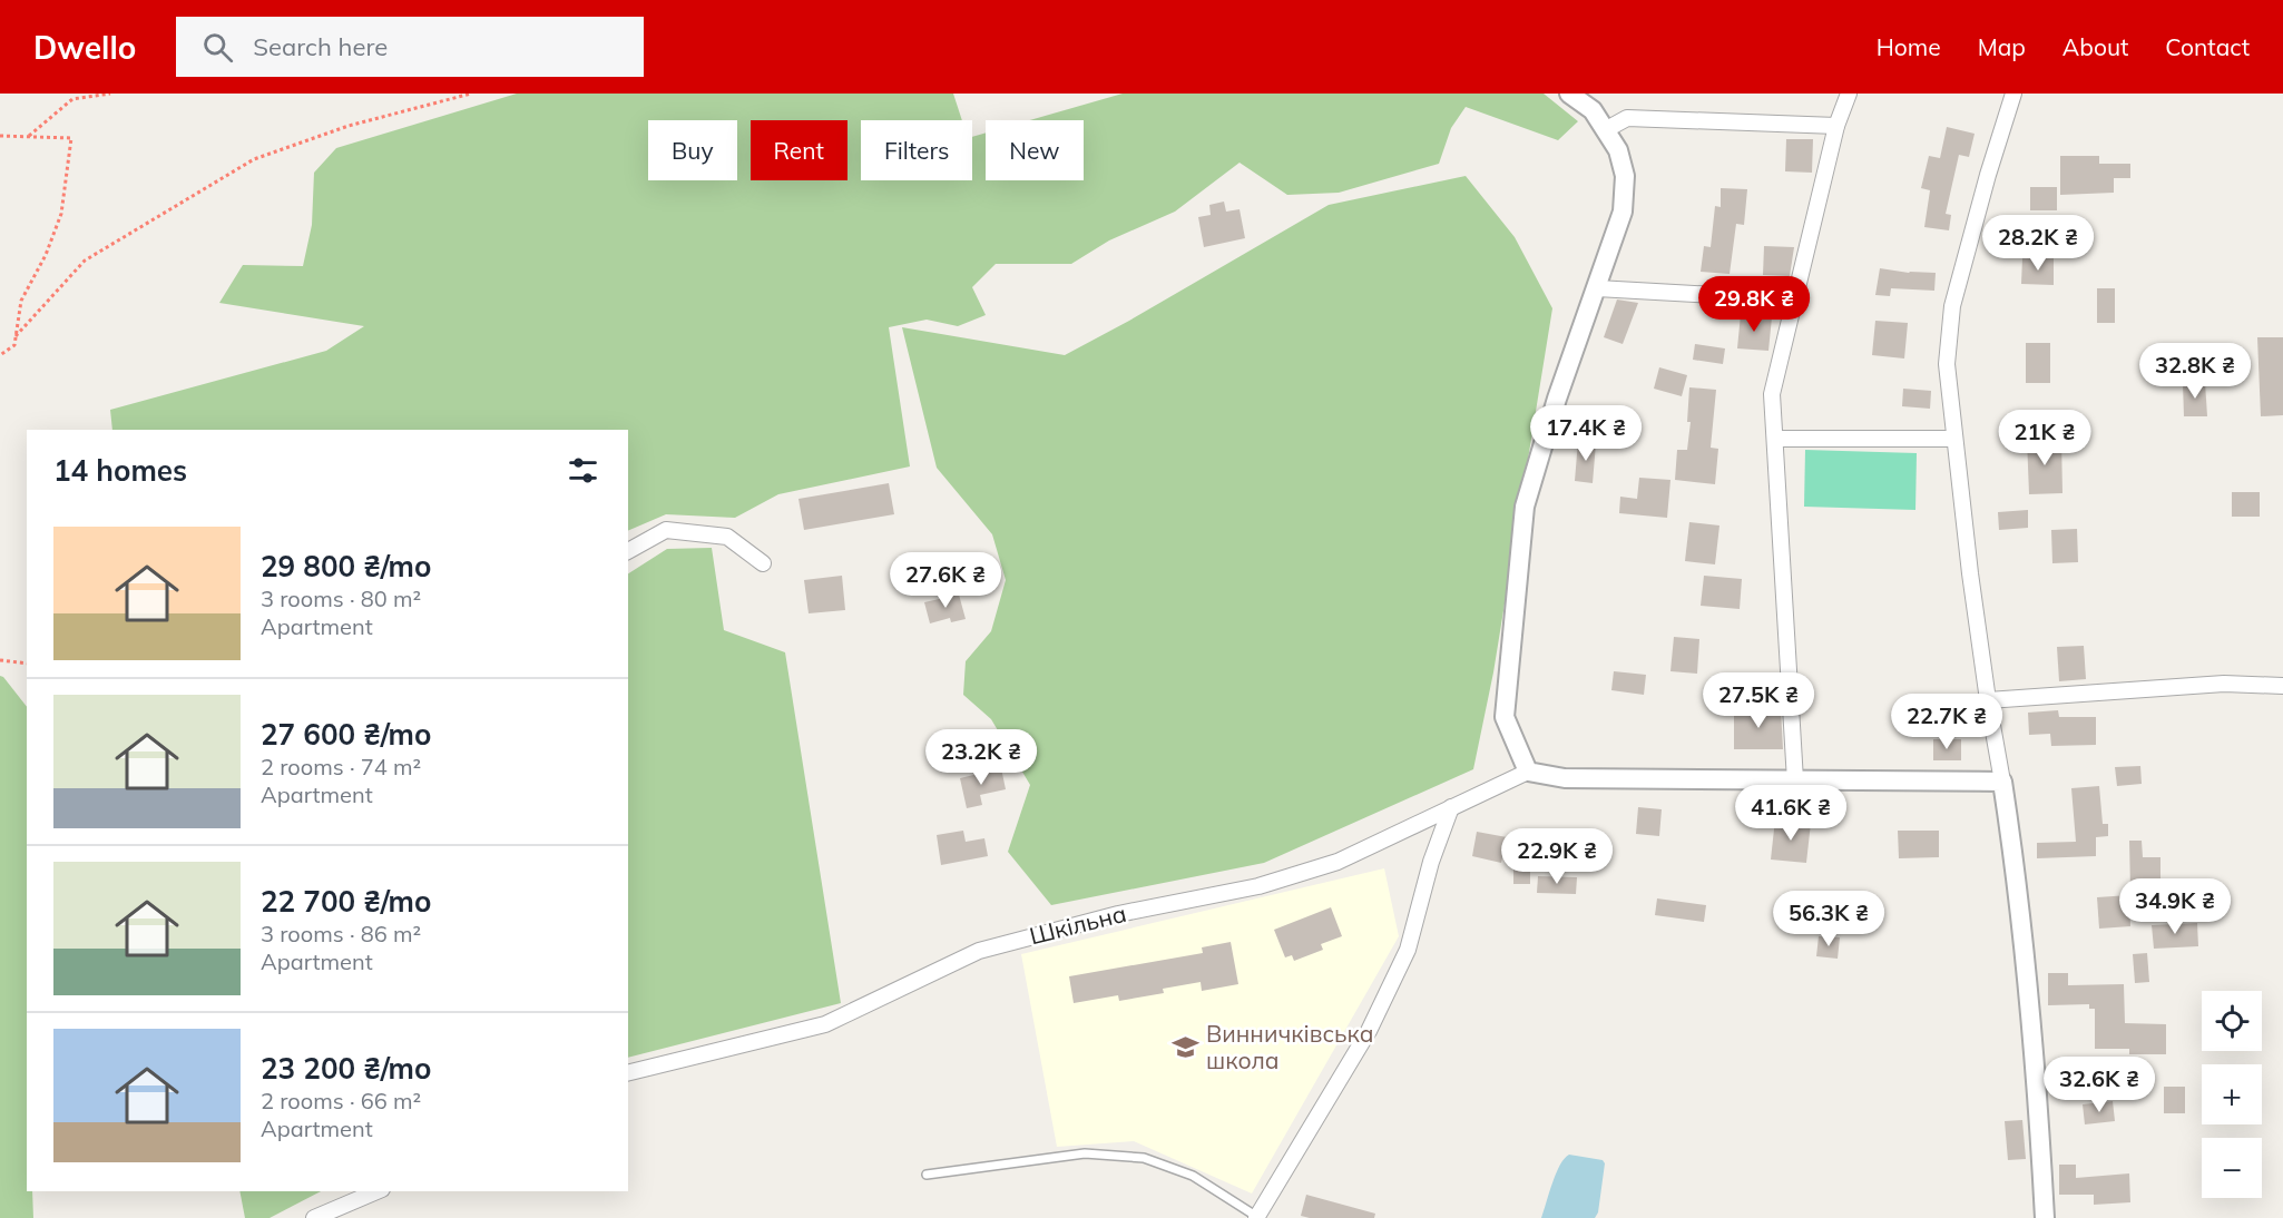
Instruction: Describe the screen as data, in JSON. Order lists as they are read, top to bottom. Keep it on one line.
{"streets":{"street":["Шкільна"]},"places":{"school or university":["Винничківська школа"]},"page":{"header":"Dwello","search":"Search here","nav":["Home","Map","About","Contact"],"chip":["Buy","Rent","Filters","New"],"price":["28.2K ₴","29.8K ₴","32.8K ₴","17.4K ₴","21K ₴","27.6K ₴","27.5K ₴","22.7K ₴","23.2K ₴","41.6K ₴","22.9K ₴","34.9K ₴","56.3K ₴","32.6K ₴"],"heading":"14 homes","list":[{"name":"29 800 ₴/mo","note":"3 rooms · 80 m² · Apartment"},{"name":"27 600 ₴/mo","note":"2 rooms · 74 m² · Apartment"},{"name":"22 700 ₴/mo","note":"3 rooms · 86 m² · Apartment"},{"name":"23 200 ₴/mo","note":"2 rooms · 66 m² · Apartment"}],"map_buttons":["+","−"]}}
